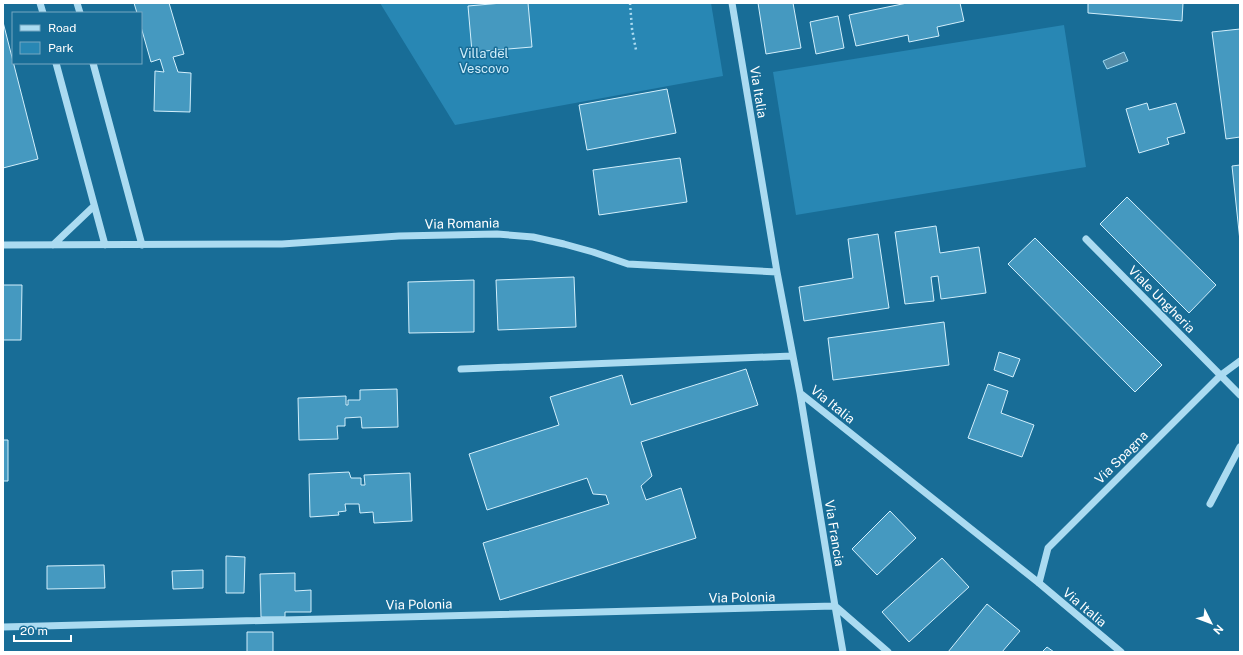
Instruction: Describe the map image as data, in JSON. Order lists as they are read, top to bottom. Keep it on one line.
{"streets":{"street":["Via Italia","Via Romania","Viale Ungheria","Via Spagna","Via Francia","Via Polonia"]},"crossings":[["Via Italia","Via Romania"],["Via Italia","Via Spagna"],["Via Italia","Via Francia"],["Viale Ungheria","Via Spagna"],["Via Francia","Via Polonia"]],"parks":["Villa del Vescovo"],"legend":["Road","Park"],"scale_bar":"20 m","north":"bottom right"}
